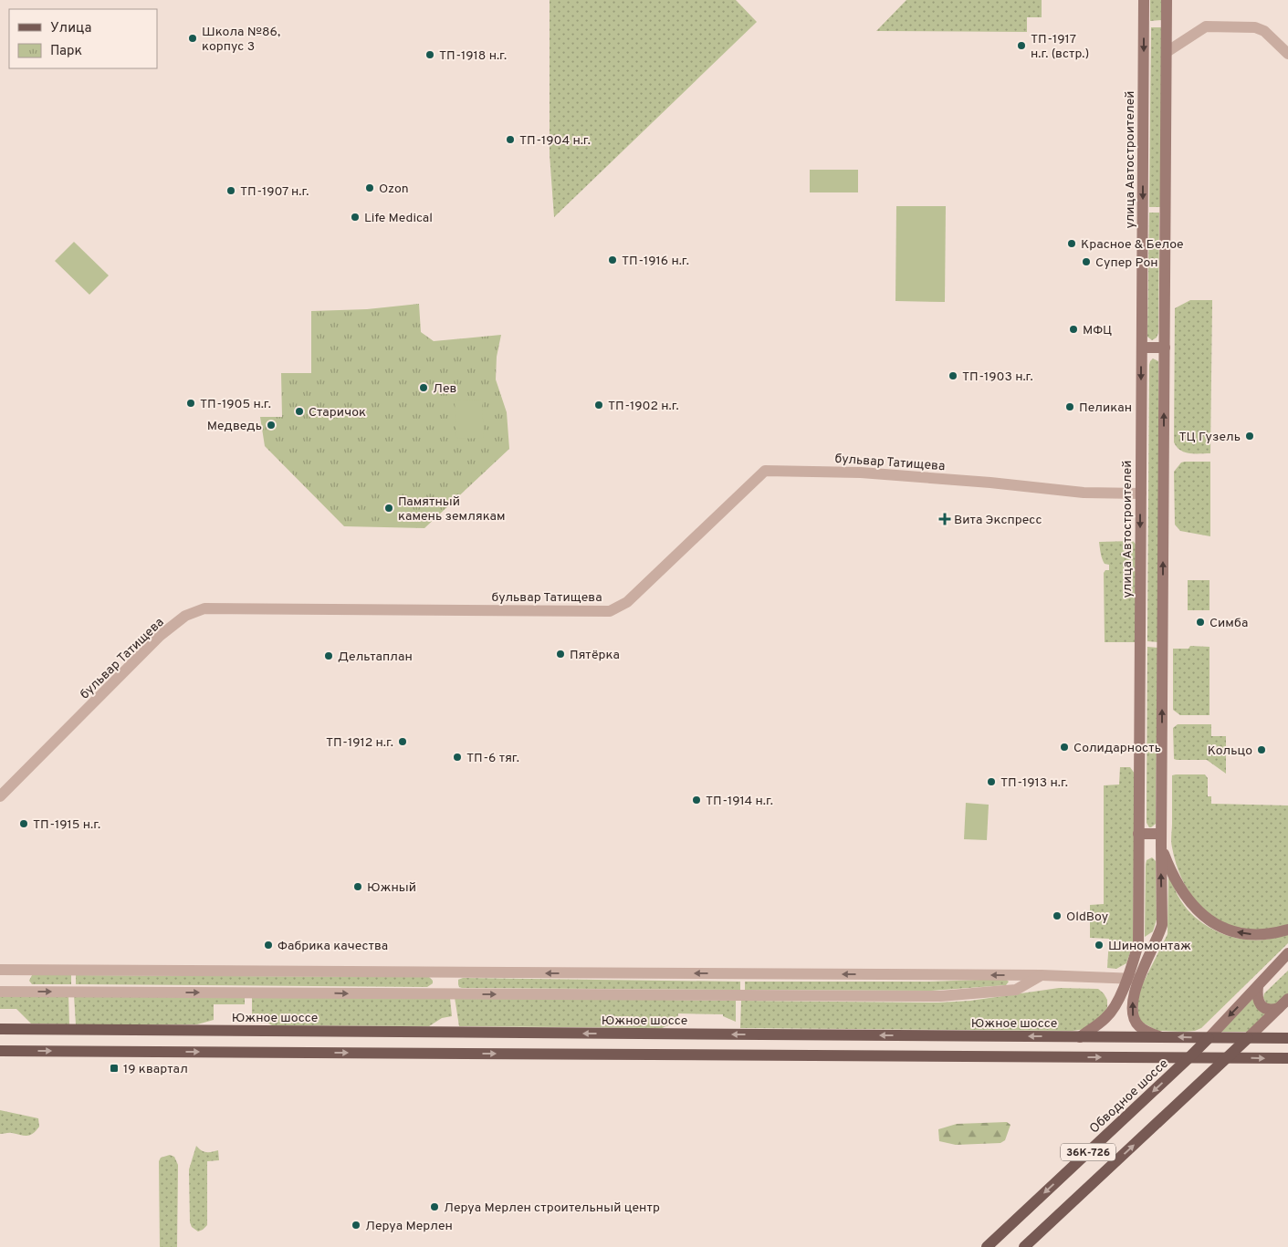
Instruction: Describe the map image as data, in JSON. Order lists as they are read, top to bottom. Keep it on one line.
{"streets":{"main road":["улица Автостроителей","Южное шоссе","Обводное шоссе","36К-726"],"street":["бульвар Татищева"]},"crossings":[["улица Автостроителей","бульвар Татищева"],["улица Автостроителей","Южное шоссе"],["Южное шоссе","Обводное шоссе"]],"places":{"other":["Школа №86, корпус 3","ТП-1917 н.г. (встр.)","ТП-1918 н.г.","ТП-1904 н.г.","Ozon","ТП-1907 н.г.","Life Medical","Красное & Белое","ТП-1916 н.г.","Супер Рон","МФЦ","ТП-1903 н.г.","Лев","ТП-1905 н.г.","ТП-1902 н.г.","Пеликан","Старичок","Медведь","ТЦ Гузель","Памятный камень землякам","Симба","Пятёрка","Дельтаплан","ТП-1912 н.г.","Солидарность","Кольцо","ТП-6 тяг.","ТП-1913 н.г.","ТП-1914 н.г.","ТП-1915 н.г.","Южный","OldBoy","Фабрика качества","Шиномонтаж","Леруа Мерлен строительный центр","Леруа Мерлен"],"health":["Вита Экспресс"],"transit":["19 квартал"]},"legend":["Улица","Парк"]}
